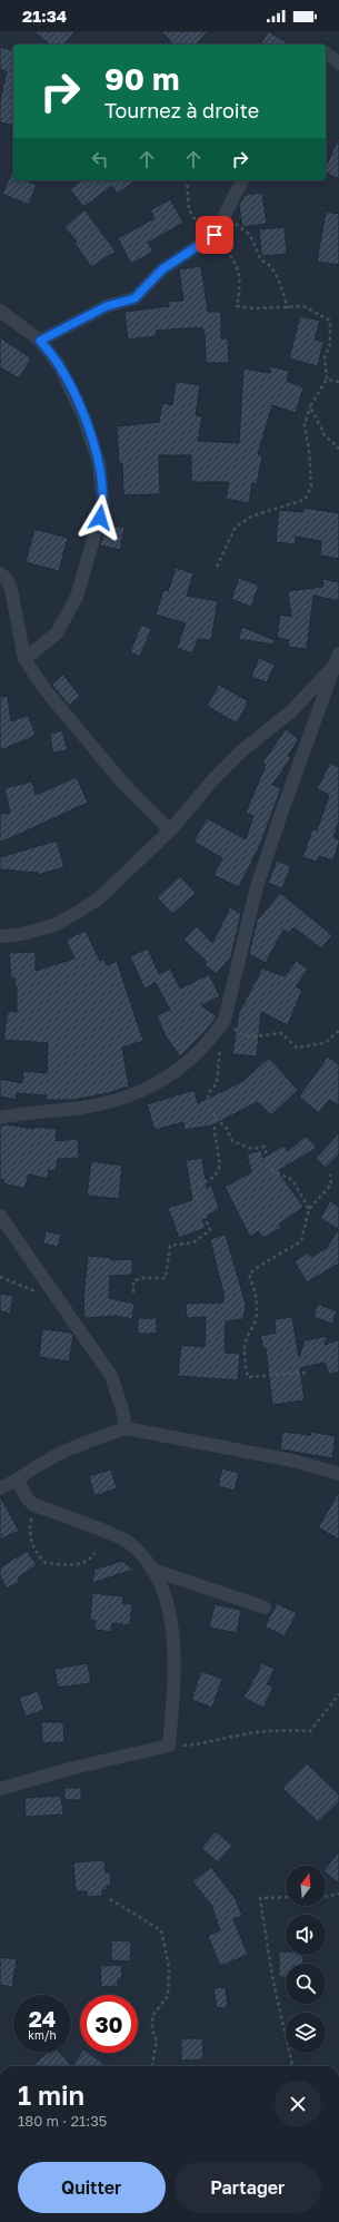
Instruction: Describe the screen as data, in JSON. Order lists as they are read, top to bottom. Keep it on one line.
{"north":"top","page":{"status":"21:34","turn":["90 m","Tournez à droite"],"speed":"24 km/h","limit":"30","heading":["1 min","180 m · 21:35"],"buttons":["Quitter","Partager"]}}
